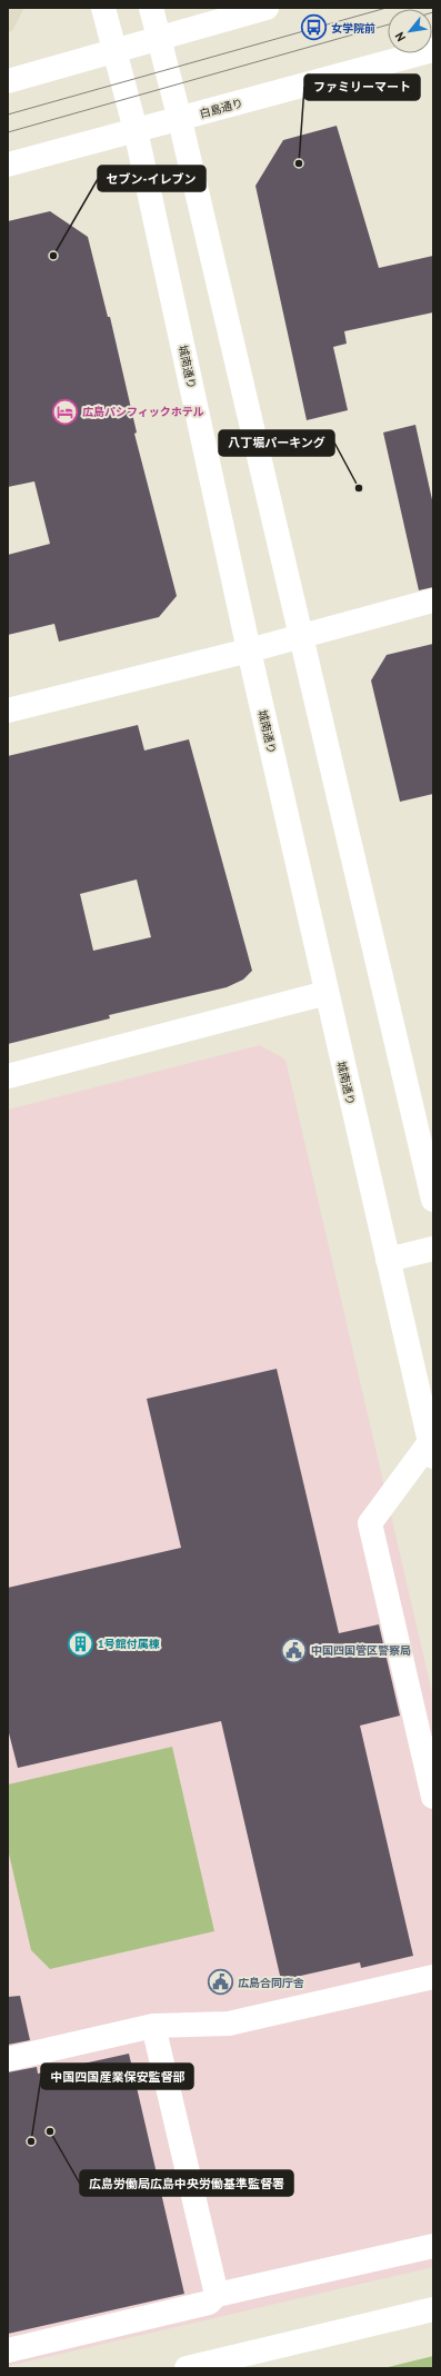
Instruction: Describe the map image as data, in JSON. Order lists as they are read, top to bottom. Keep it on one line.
{"streets":{"street":["白島通り","城南通り"]},"crossings":[["白島通り","城南通り"]],"places":{"bus stop":["女学院前"],"other":["ファミリーマート","セブン-イレブン","八丁堀パーキング","広島労働局広島中央労働基準監督署","中国四国産業保安監督部"],"hotel":["広島パシフィックホテル"],"building":["1号館付属棟"],"public building":["中国四国管区警察局","広島合同庁舎"]},"north":"bottom left"}
